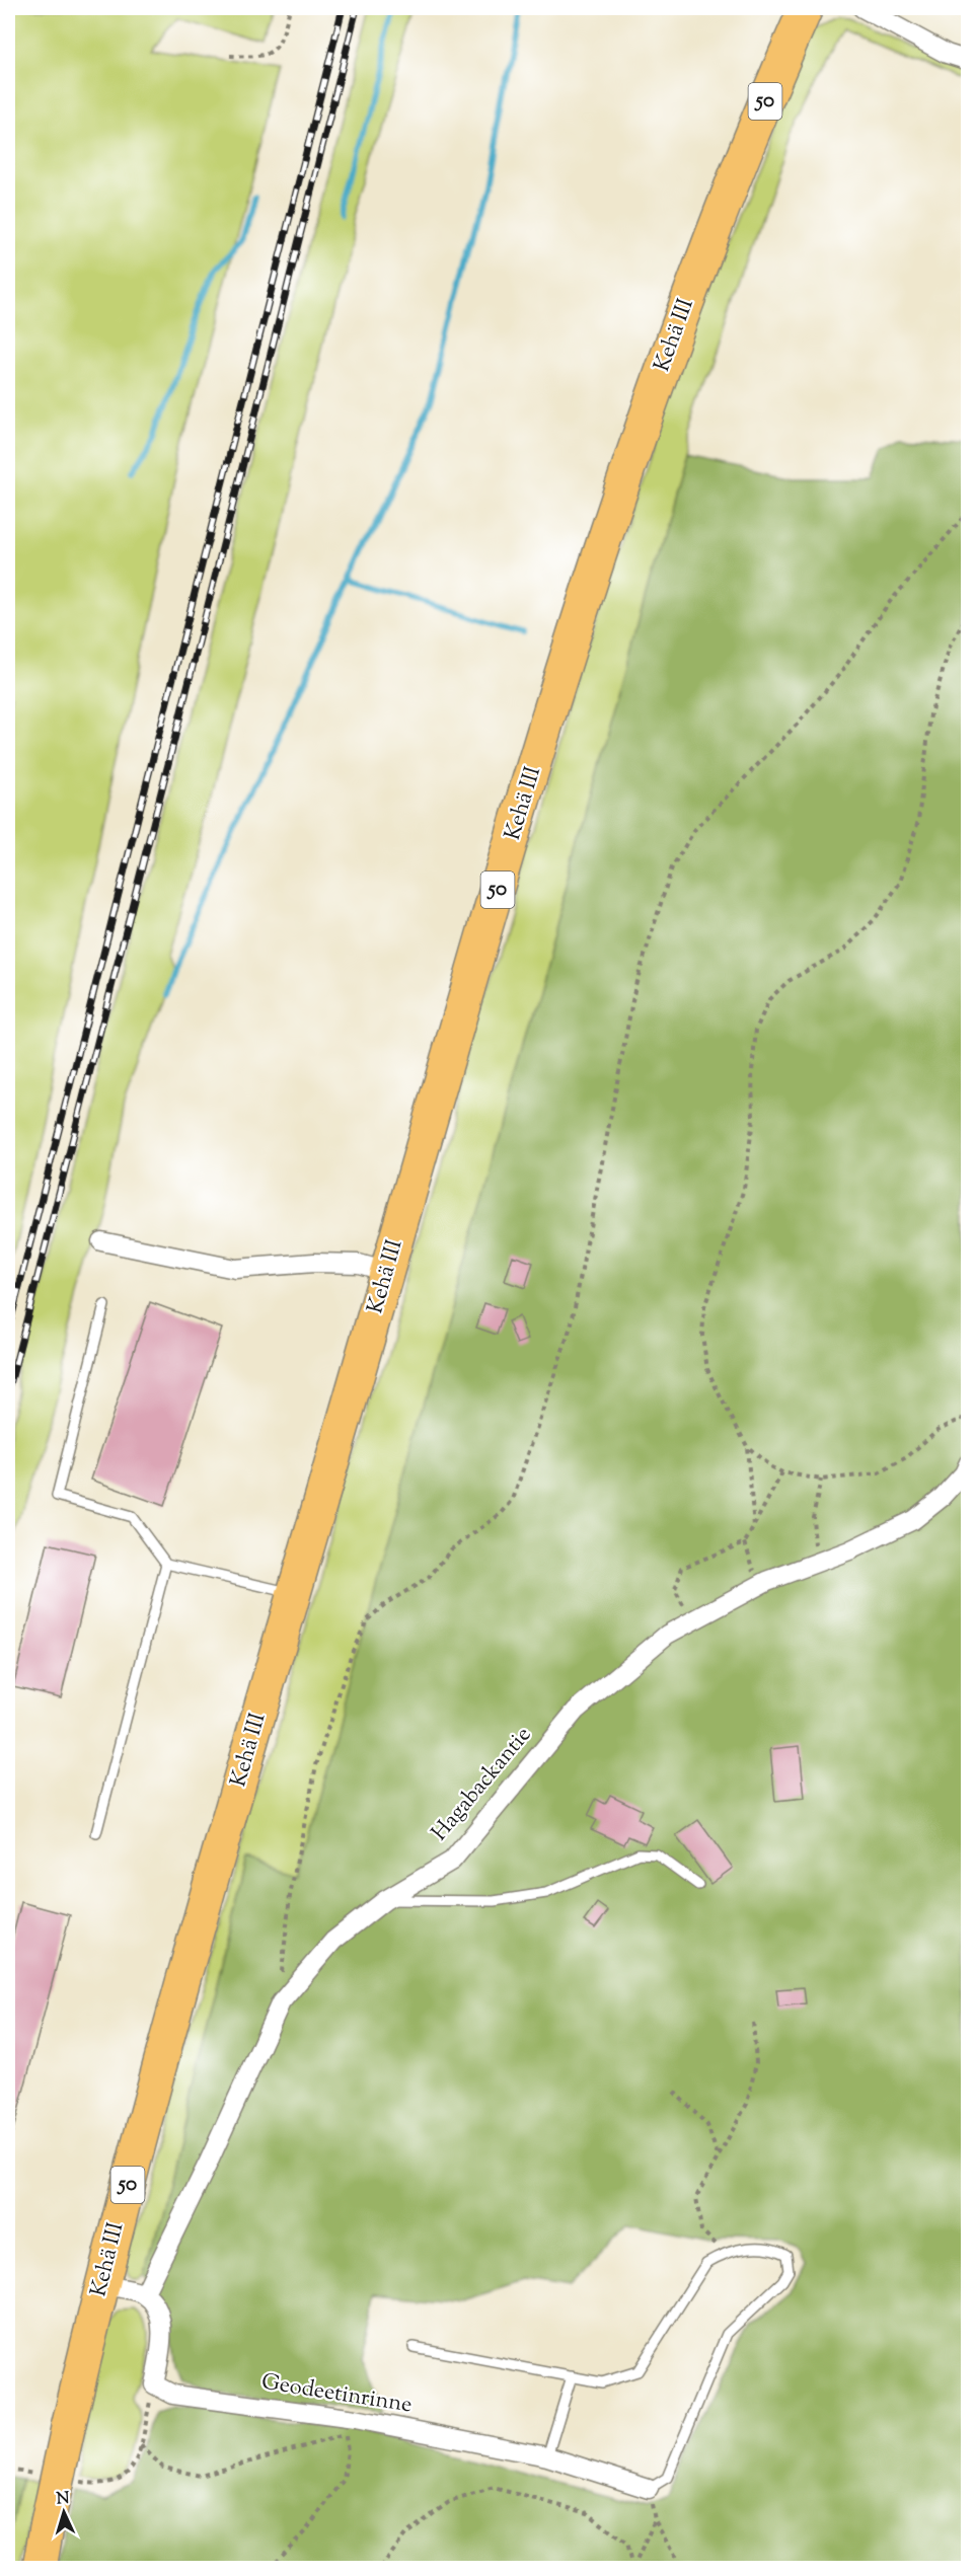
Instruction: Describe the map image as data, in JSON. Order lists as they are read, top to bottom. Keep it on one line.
{"streets":{"highway":["50","Kehä III"],"street":["Hagabackantie","Geodeetinrinne"]},"north":"top"}
